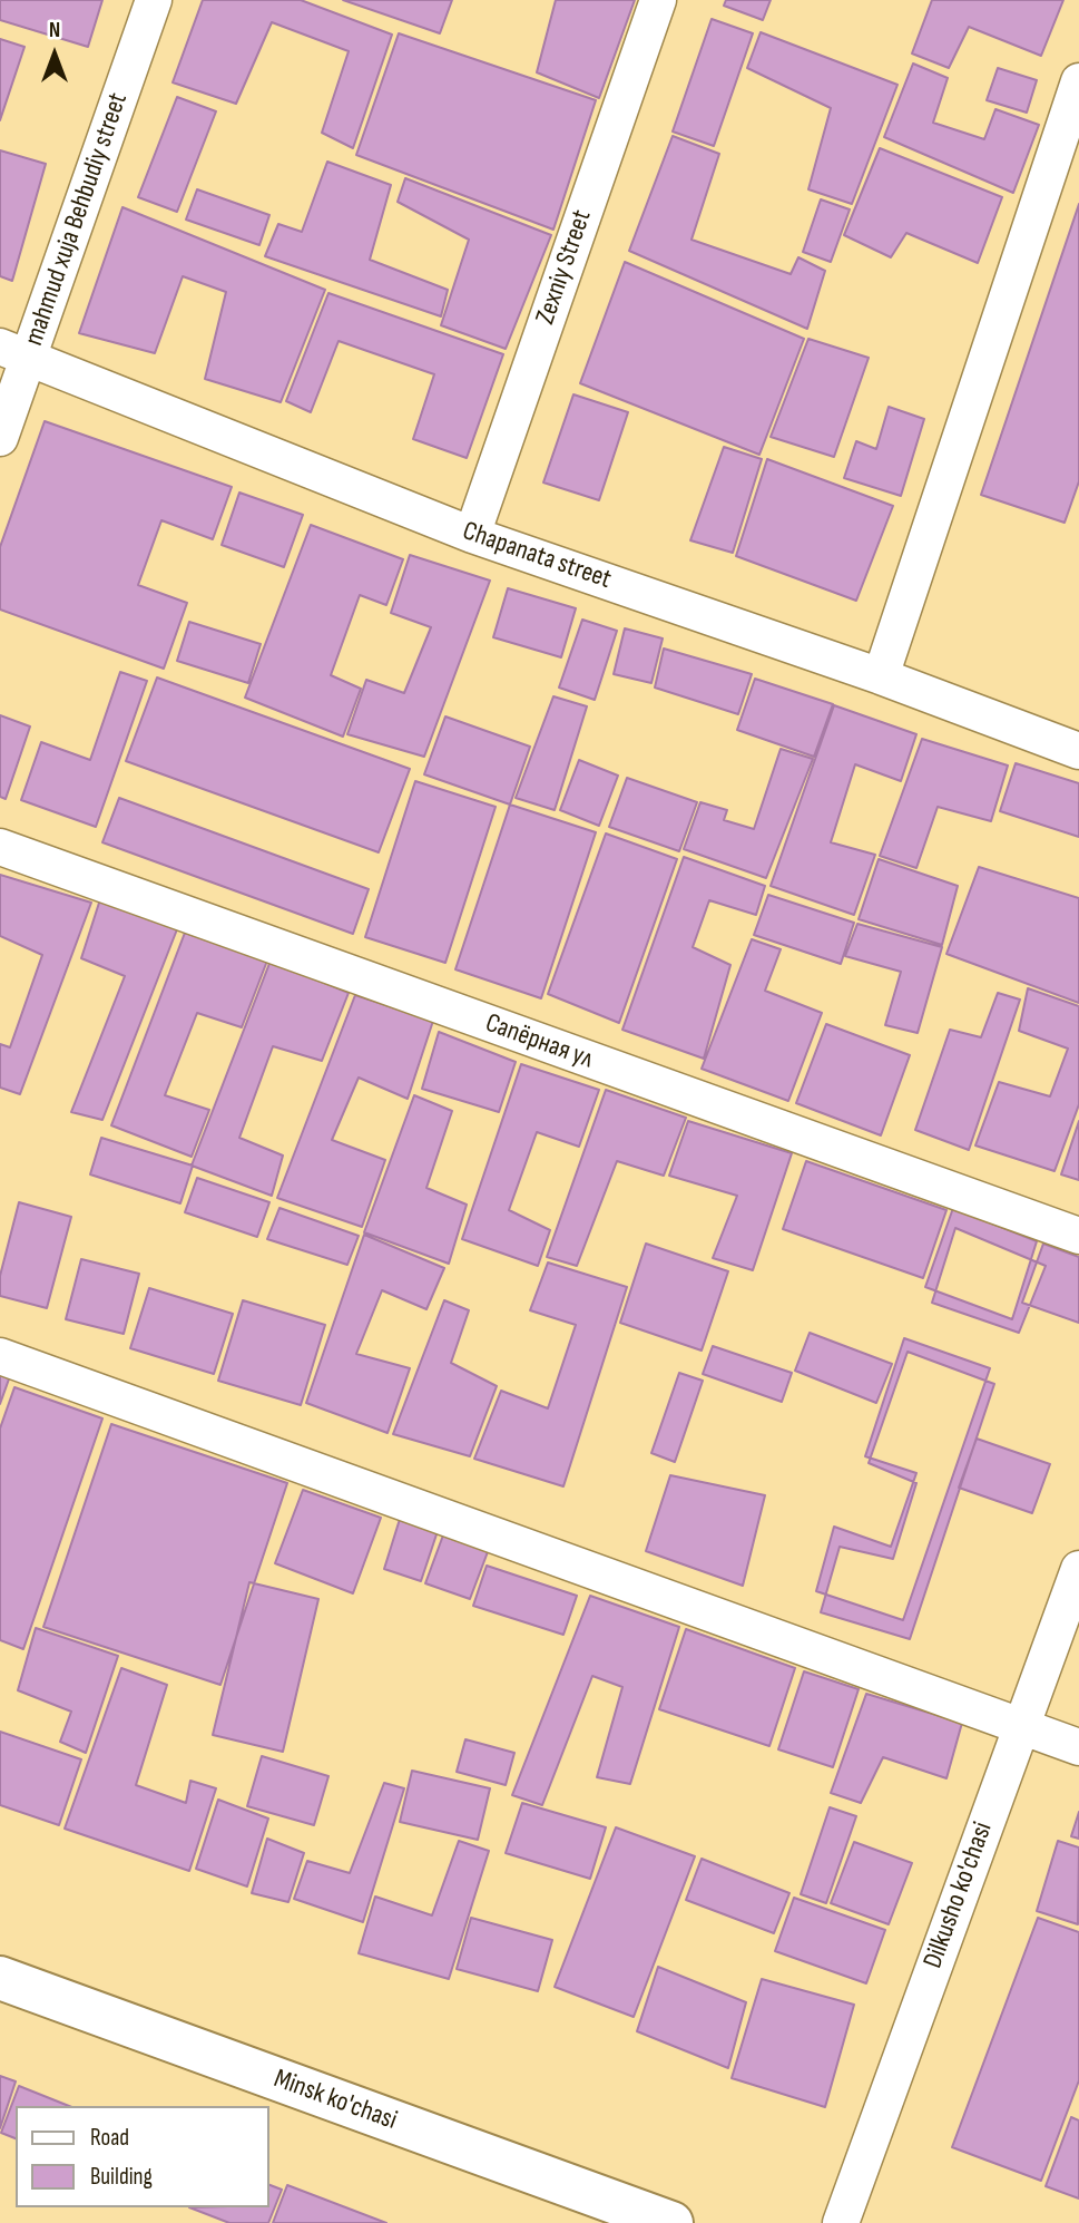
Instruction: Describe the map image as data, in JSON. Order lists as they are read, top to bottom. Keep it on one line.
{"streets":{"street":["mahmud xuja Behbudiy street","Zexniy Street","Chapanata street","Сапёрная ул","Dilkusho ko'chasi","Minsk ko'chasi"]},"crossings":[["mahmud xuja Behbudiy street","Chapanata street"],["Zexniy Street","Chapanata street"]],"legend":["Road","Building"],"north":"top"}
